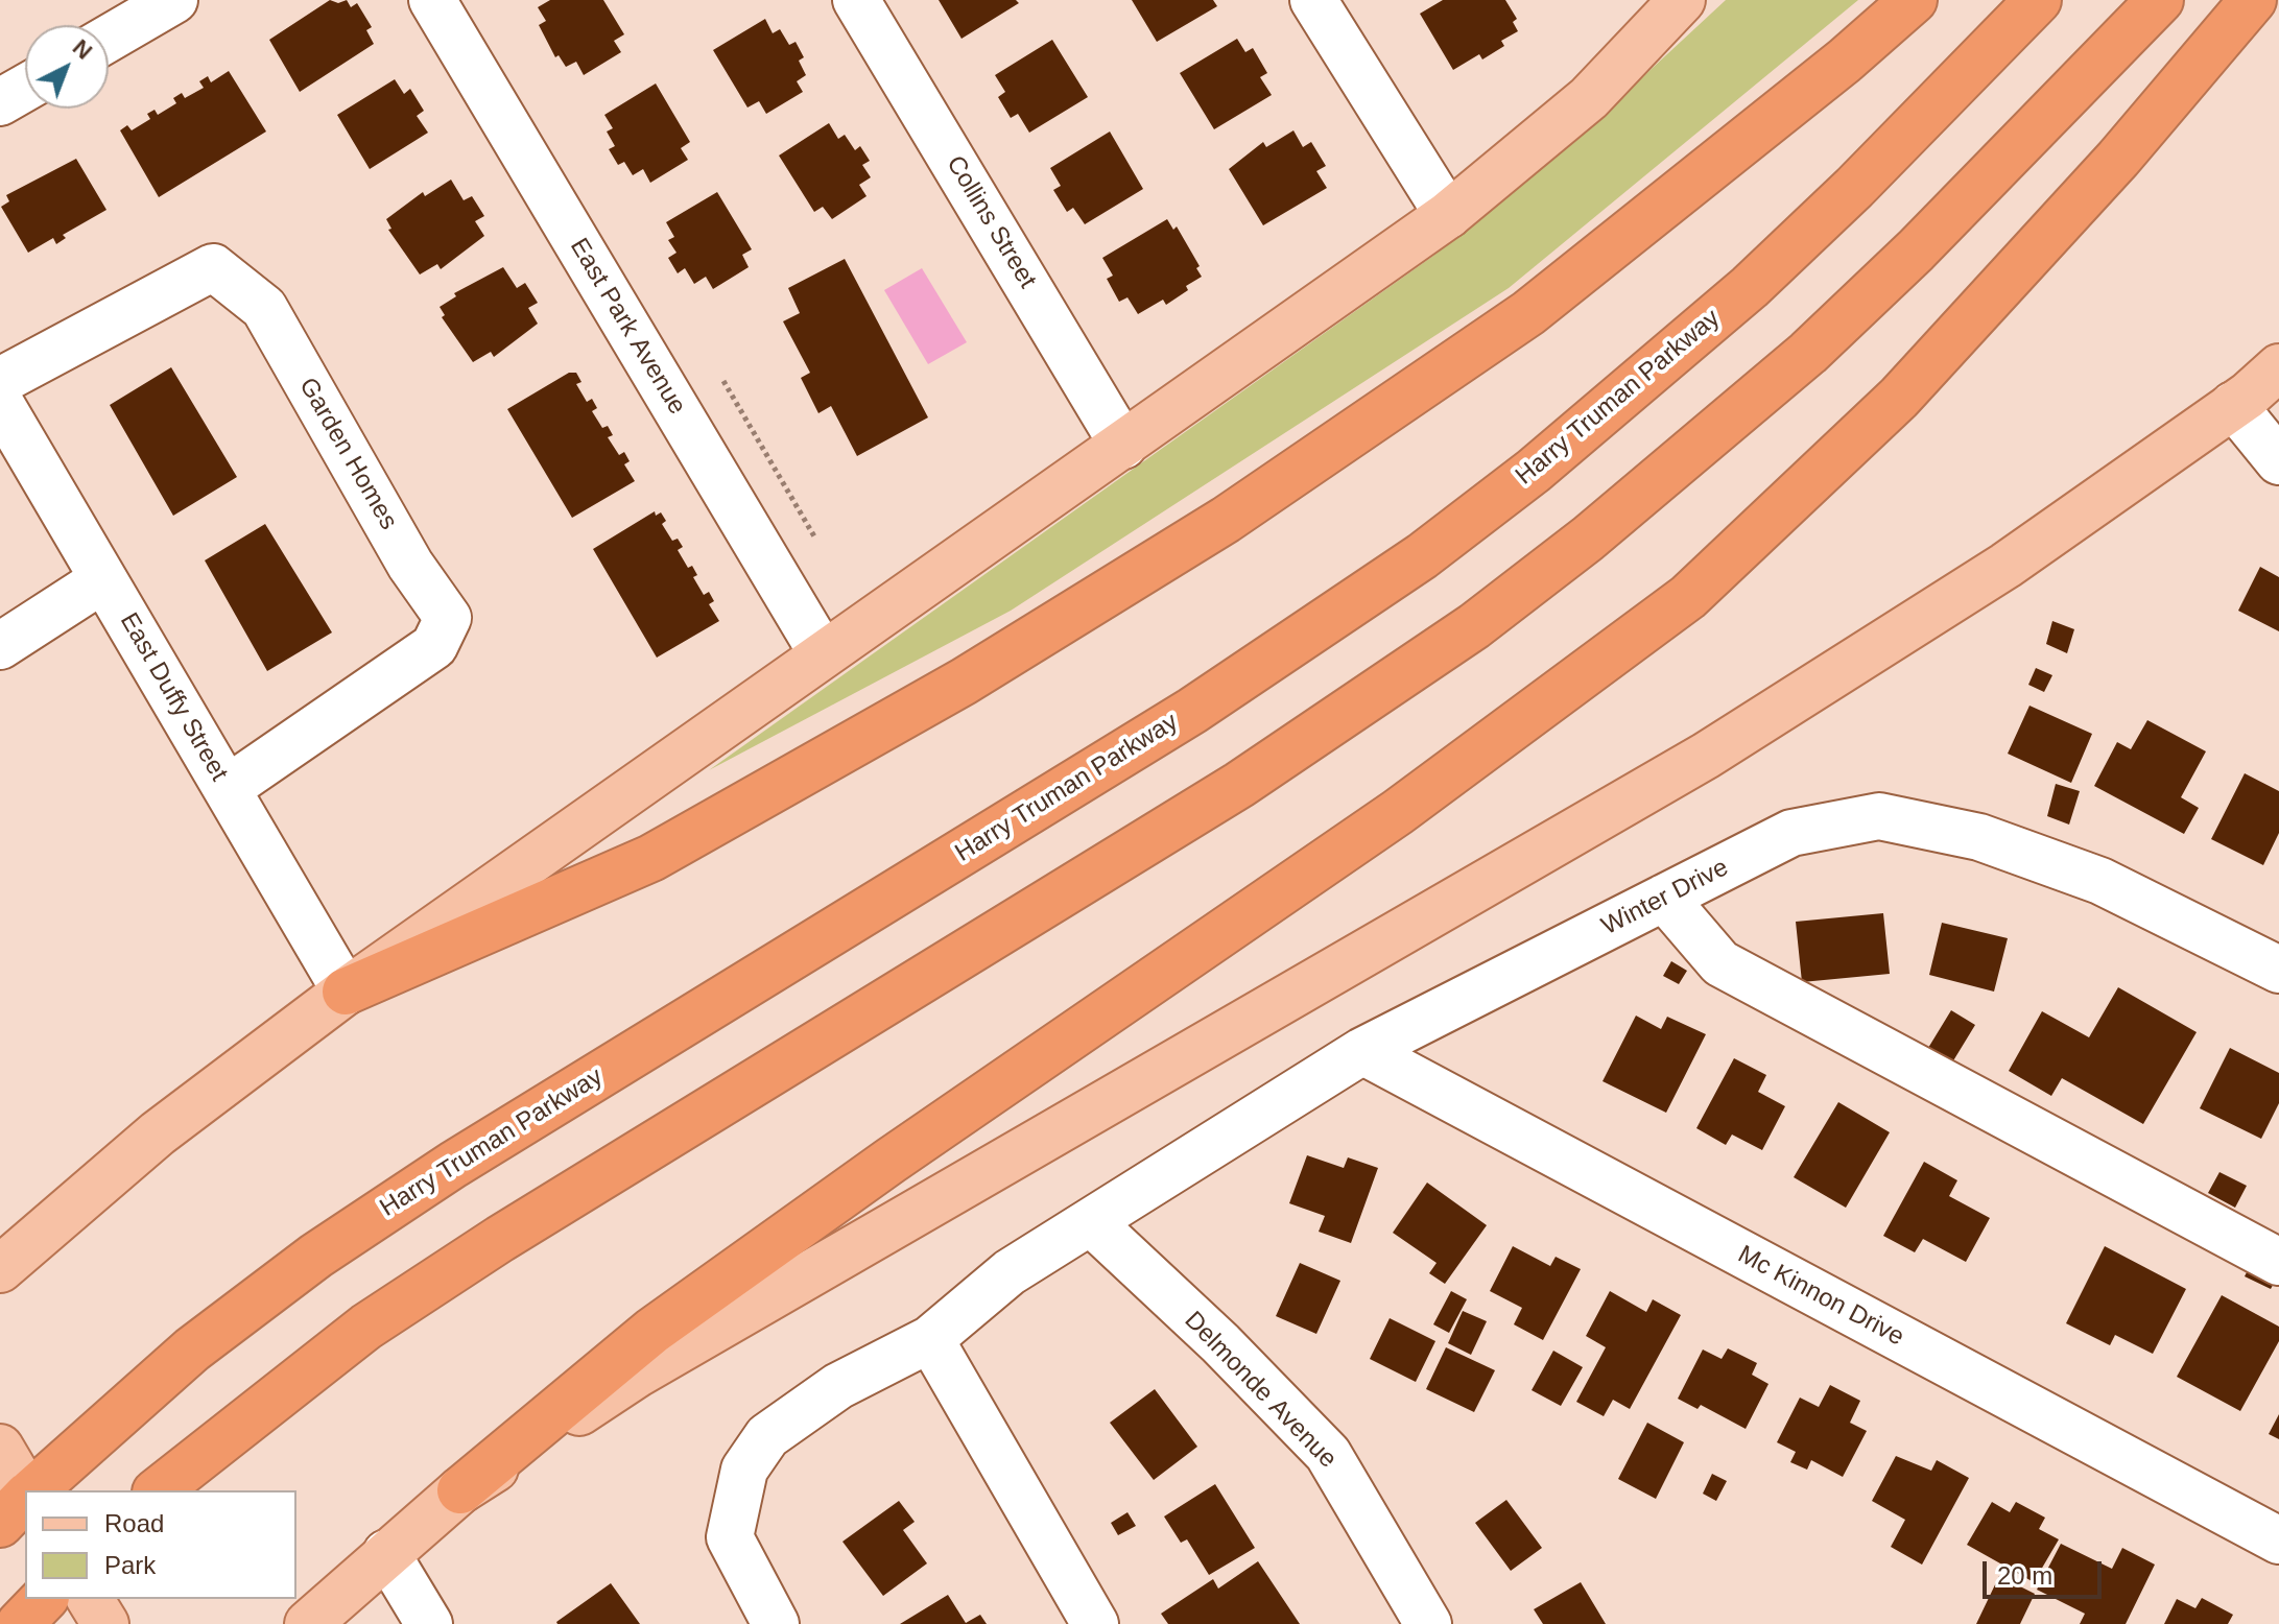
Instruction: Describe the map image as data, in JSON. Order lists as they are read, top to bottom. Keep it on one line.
{"streets":{"highway":["Harry Truman Parkway"],"street":["Collins Street","East Park Avenue","Garden Homes","East Duffy Street","Winter Drive","Mc Kinnon Drive","Delmonde Avenue"]},"crossings":[["Garden Homes","East Duffy Street"],["Winter Drive","Mc Kinnon Drive"],["Winter Drive","Delmonde Avenue"]],"legend":["Road","Park"],"scale_bar":"20 m","north":"top right"}
